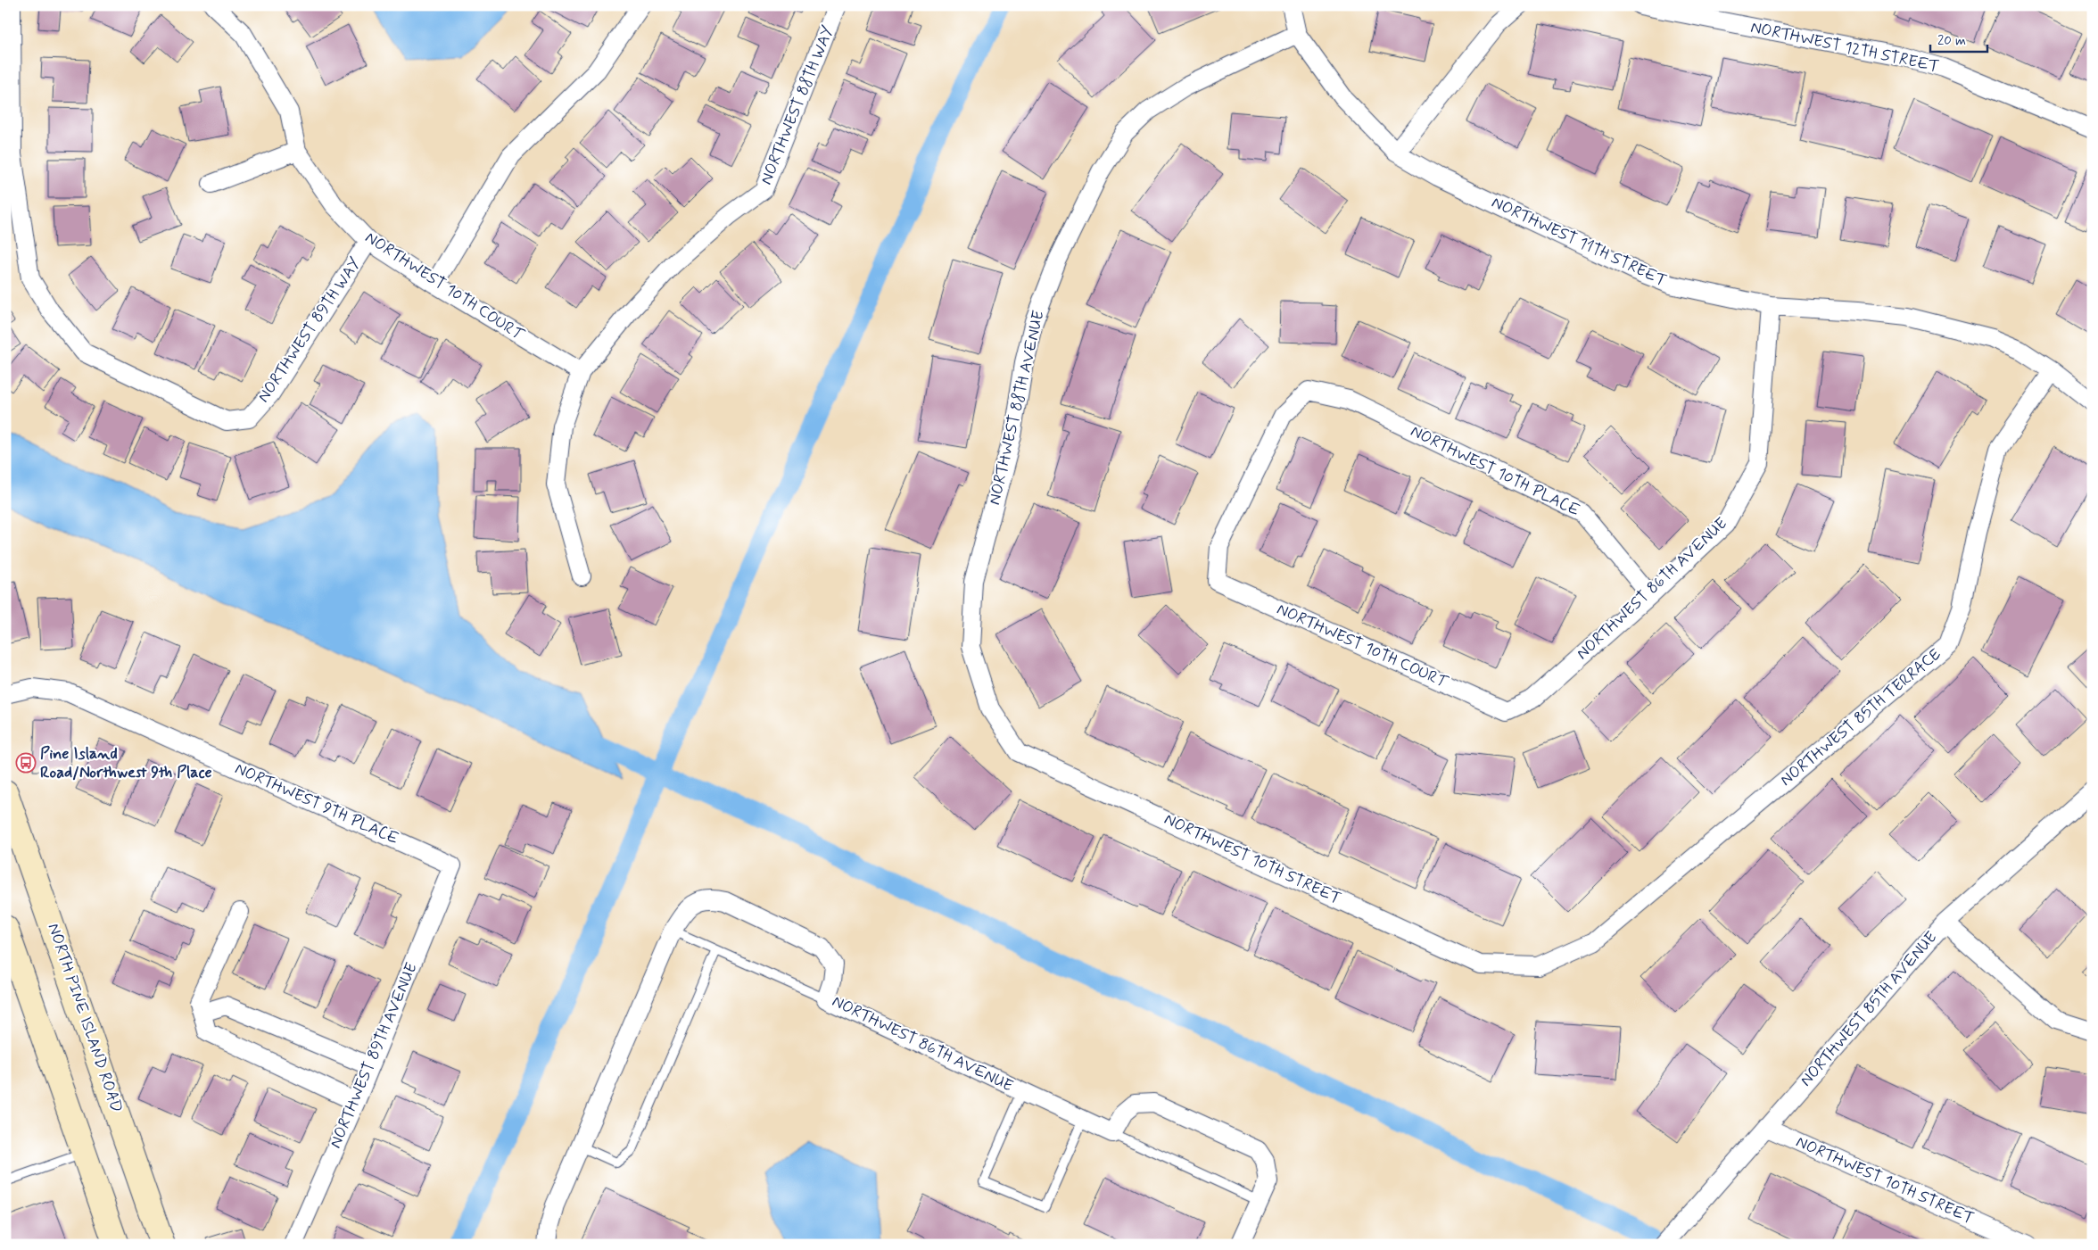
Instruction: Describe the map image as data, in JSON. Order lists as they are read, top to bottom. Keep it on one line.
{"streets":{"main road":["NORTH PINE ISLAND ROAD"],"street":["NORTHWEST 12TH STREET","NORTHWEST 88TH WAY","NORTHWEST 11TH STREET","NORTHWEST 10TH COURT","NORTHWEST 89TH WAY","NORTHWEST 88TH AVENUE","NORTHWEST 10TH PLACE","NORTHWEST 86TH AVENUE","NORTHWEST 85TH TERRACE","NORTHWEST 9TH PLACE","NORTHWEST 10TH STREET","NORTHWEST 85TH AVENUE","NORTHWEST 89TH AVENUE"]},"crossings":[["NORTHWEST 88TH WAY","NORTHWEST 10TH COURT"],["NORTHWEST 11TH STREET","NORTHWEST 88TH AVENUE"],["NORTHWEST 11TH STREET","NORTHWEST 86TH AVENUE"],["NORTHWEST 11TH STREET","NORTHWEST 85TH TERRACE"],["NORTHWEST 10TH COURT","NORTHWEST 89TH WAY"],["NORTHWEST 10TH COURT","NORTHWEST 10TH PLACE"],["NORTHWEST 10TH COURT","NORTHWEST 86TH AVENUE"],["NORTHWEST 88TH AVENUE","NORTHWEST 10TH STREET"],["NORTHWEST 10TH PLACE","NORTHWEST 86TH AVENUE"],["NORTHWEST 85TH TERRACE","NORTHWEST 10TH STREET"],["NORTHWEST 9TH PLACE","NORTHWEST 89TH AVENUE"],["NORTHWEST 10TH STREET","NORTHWEST 85TH AVENUE"]],"places":{"bus stop":["Pine Island Road/Northwest 9th Place"]},"scale_bar":"20 m"}
